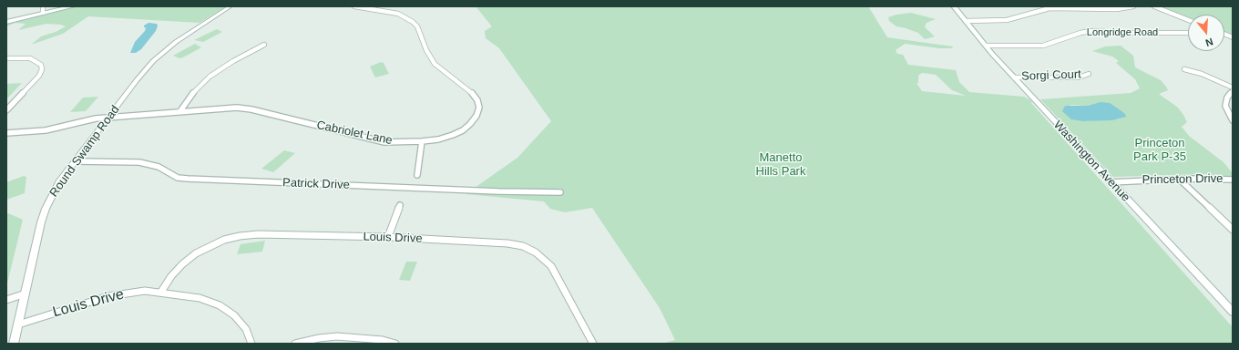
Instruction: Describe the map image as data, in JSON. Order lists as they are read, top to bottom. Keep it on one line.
{"streets":{"main road":["Washington Avenue"],"street":["Longridge Road","Sorgi Court","Cabriolet Lane","Round Swamp Road","Princeton Drive","Patrick Drive","Louis Drive"]},"crossings":[["Longridge Road","Washington Avenue"],["Sorgi Court","Washington Avenue"],["Cabriolet Lane","Round Swamp Road"],["Round Swamp Road","Patrick Drive"],["Round Swamp Road","Louis Drive"],["Washington Avenue","Princeton Drive"]],"parks":["Princeton Park P-35","Manetto Hills Park"],"north":"bottom"}
